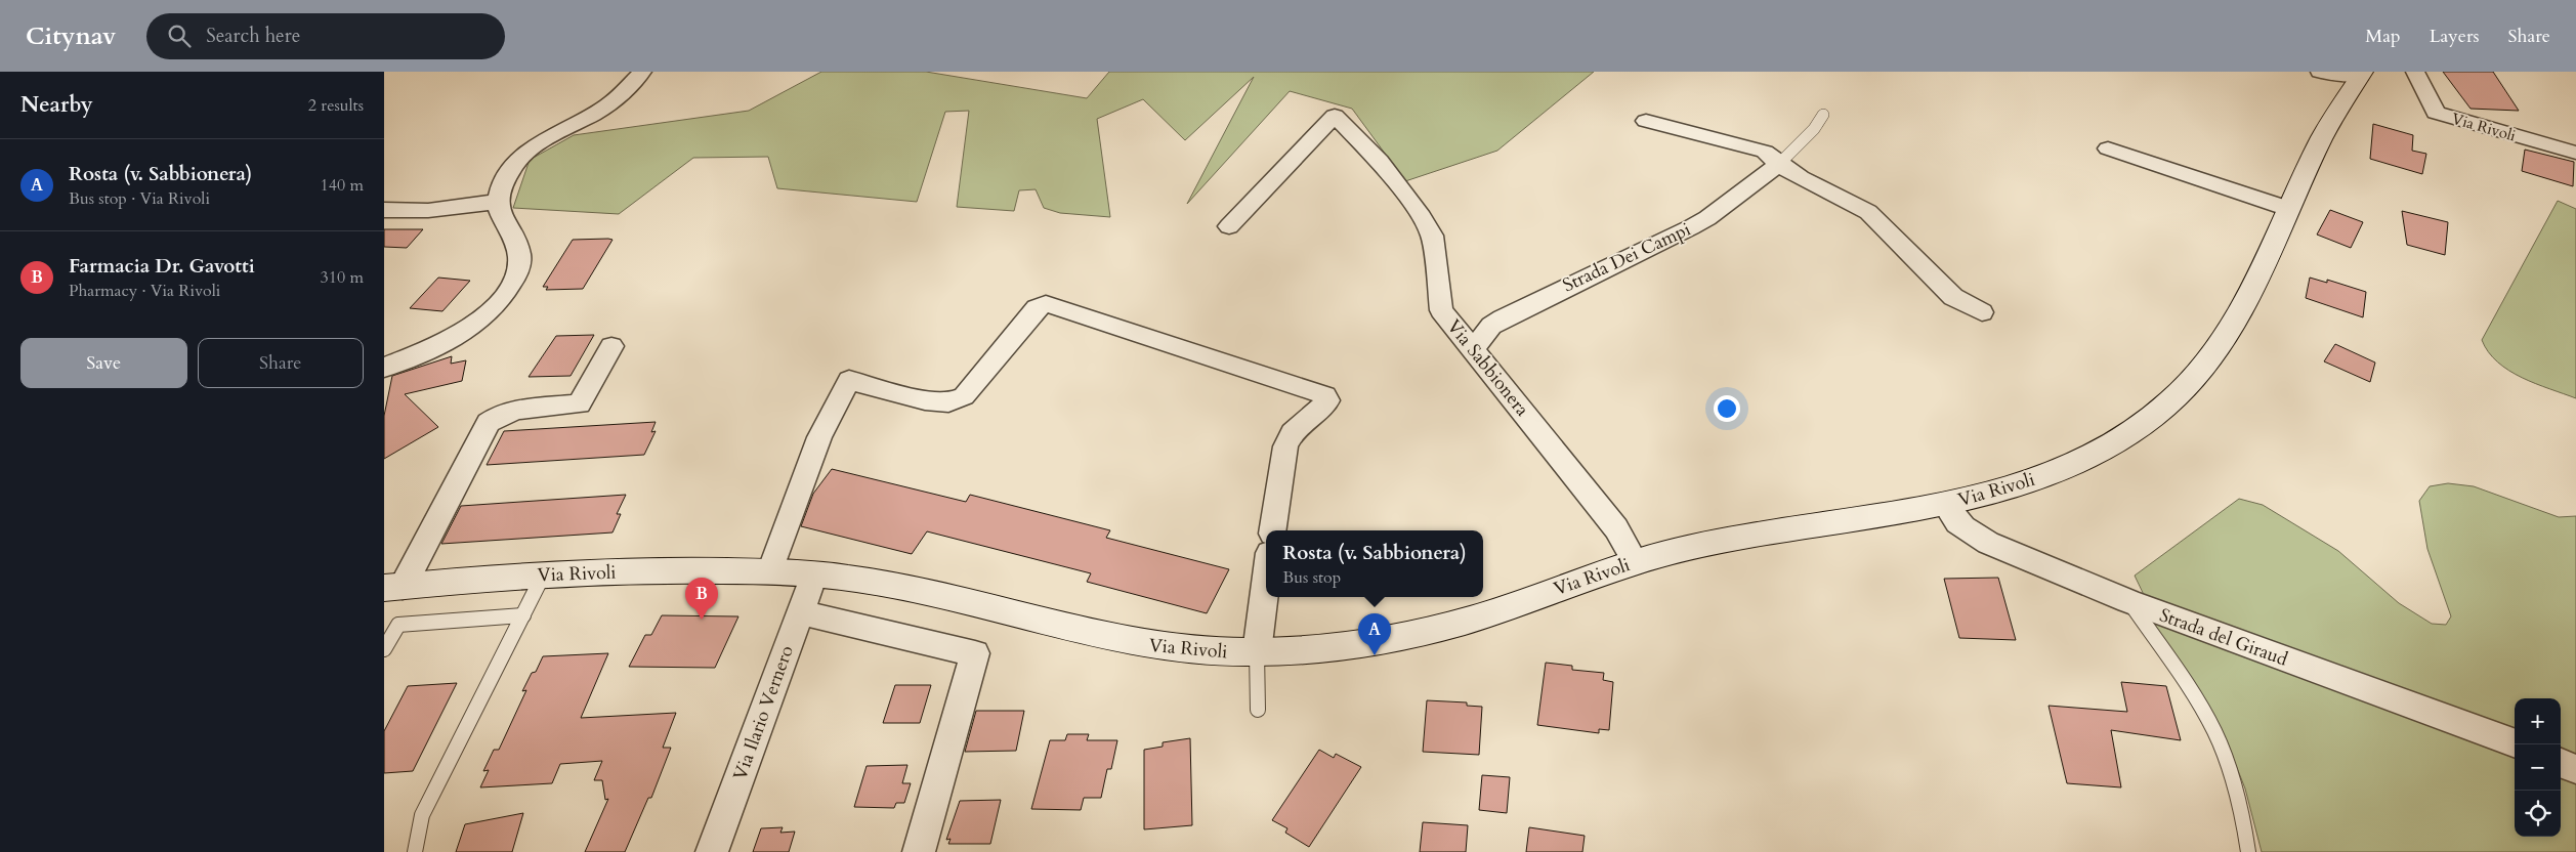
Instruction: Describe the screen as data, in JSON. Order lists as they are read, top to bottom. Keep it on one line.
{"streets":{"street":["Via Rivoli","Strada Dei Campi","Via Sabbionera","Strada del Giraud","Via Ilario Vernero"]},"crossings":[["Via Rivoli","Via Sabbionera"],["Via Rivoli","Strada del Giraud"],["Via Rivoli","Via Ilario Vernero"],["Strada Dei Campi","Via Sabbionera"]],"page":{"header":"Citynav","search":"Search here","nav":["Map","Layers","Share"],"heading":["Nearby","2 results"],"list":[{"mark":"A","name":"Rosta (v. Sabbionera)","note":"Bus stop · Via Rivoli","value":"140 m"},{"mark":"B","name":"Farmacia Dr. Gavotti","note":"Pharmacy · Via Rivoli","value":"310 m"}],"buttons":["Save","Share"],"popup":["Rosta (v. Sabbionera)","Bus stop"],"pins":["B","A"],"map_buttons":["+","−"]}}
